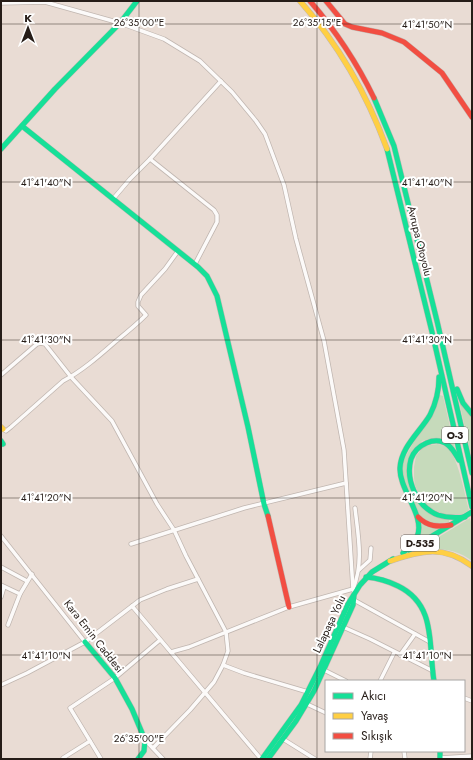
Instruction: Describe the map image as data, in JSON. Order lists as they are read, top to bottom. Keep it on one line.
{"streets":{"main road":["Avrupa Otoyolu","O-3","D-535","Lalapaşa Yolu","Kara Emin Caddesi"]},"crossings":[["D-535","Lalapaşa Yolu"]],"legend":["Akıcı","Yavaş","Sıkışık"],"north":"top","coordinates":["26°35'00\"E","26°35'15\"E","41°41'50\"N","41°41'40\"N","41°41'30\"N","41°41'20\"N","41°41'10\"N"]}
